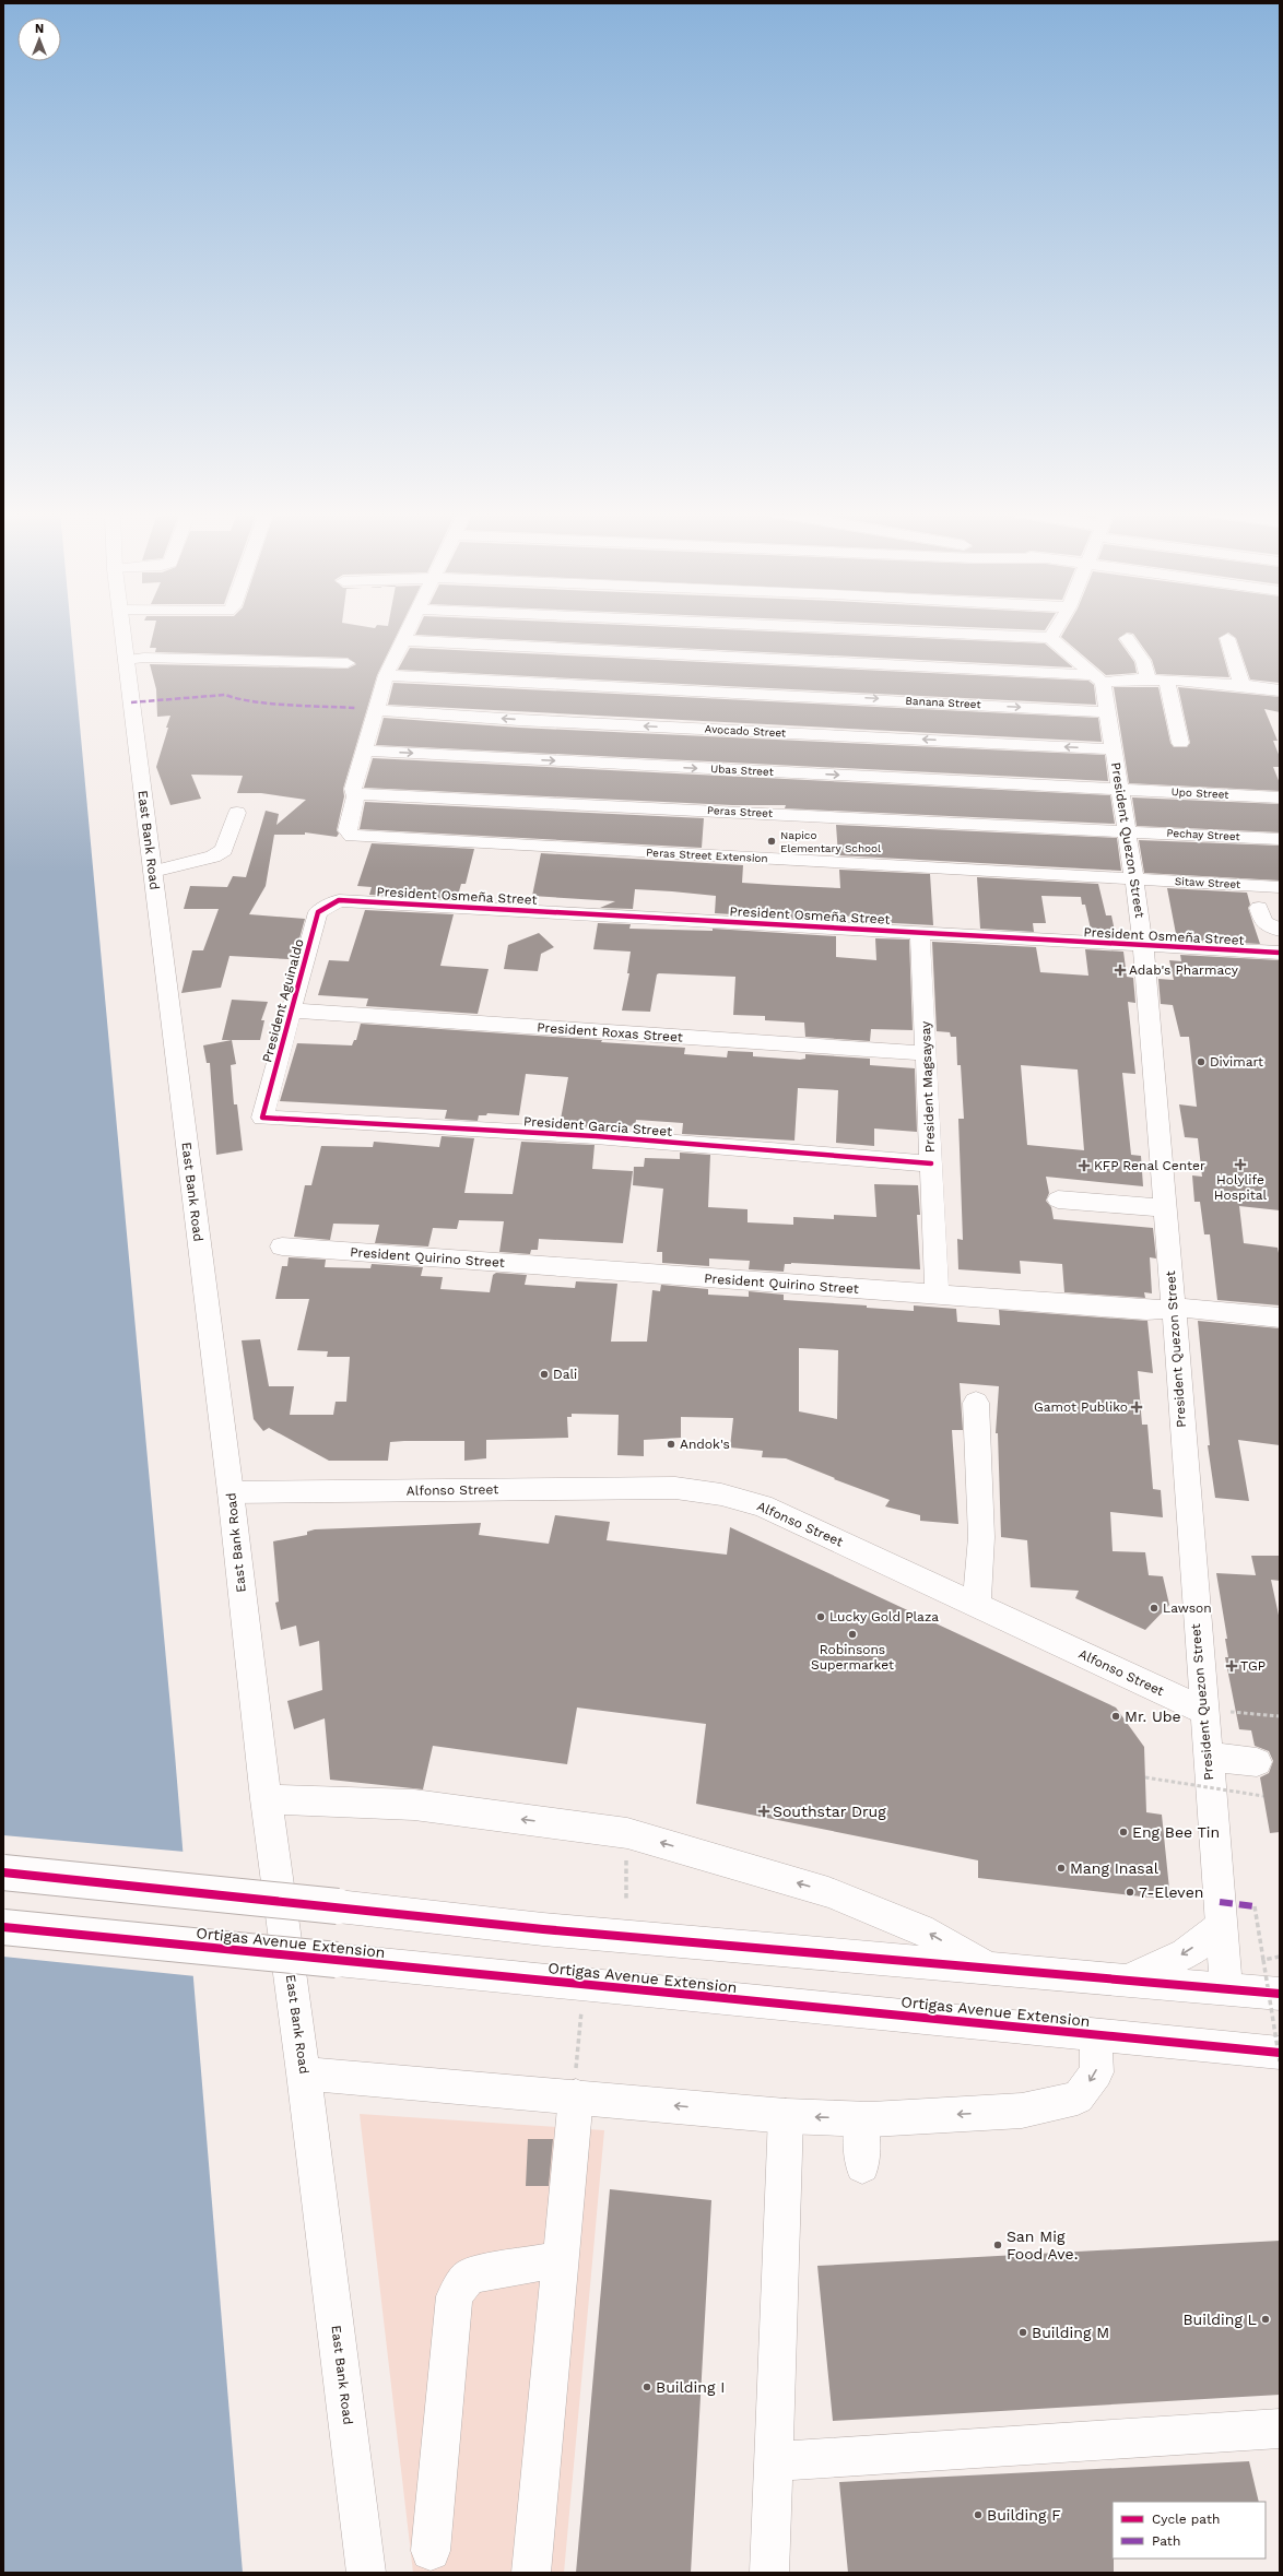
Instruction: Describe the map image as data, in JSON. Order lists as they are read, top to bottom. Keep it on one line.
{"streets":{"street":["Banana Street","Avocado Street","Ubas Street","Upo Street","Peras Street","Pechay Street","East Bank Road","President Quezon Street","Peras Street Extension","Sitaw Street","President Osmeña Street","President Aguinaldo","President Roxas Street","President Magsaysay","President Garcia Street","President Quirino Street","Alfonso Street","Ortigas Avenue Extension"]},"crossings":[["Banana Street","President Quezon Street"],["Avocado Street","President Quezon Street"],["Ubas Street","Upo Street"],["Ubas Street","President Quezon Street"],["Upo Street","President Quezon Street"],["Peras Street","Pechay Street"],["Peras Street","President Quezon Street"],["Peras Street","Peras Street Extension"],["Pechay Street","President Quezon Street"],["East Bank Road","Alfonso Street"],["President Quezon Street","Peras Street Extension"],["President Quezon Street","Sitaw Street"],["President Quezon Street","President Osmeña Street"],["President Quezon Street","President Quirino Street"],["President Quezon Street","Alfonso Street"],["Peras Street Extension","Sitaw Street"],["President Osmeña Street","President Aguinaldo"],["President Osmeña Street","President Magsaysay"],["President Aguinaldo","President Roxas Street"],["President Aguinaldo","President Garcia Street"],["President Roxas Street","President Magsaysay"],["President Magsaysay","President Garcia Street"],["President Magsaysay","President Quirino Street"]],"places":{"other":["Napico Elementary School","Divimart","Dali","Andok's","Lawson","Lucky Gold Plaza","Robinsons Supermarket","Mr. Ube","Eng Bee Tin","Mang Inasal","7-Eleven","San Mig Food Ave.","Building L","Building M","Building I","Building F"],"health":["Adab's Pharmacy","Holylife Hospital","KFP Renal Center","Gamot Publiko","TGP","Southstar Drug"]},"legend":["Cycle path","Path"],"north":"top"}
